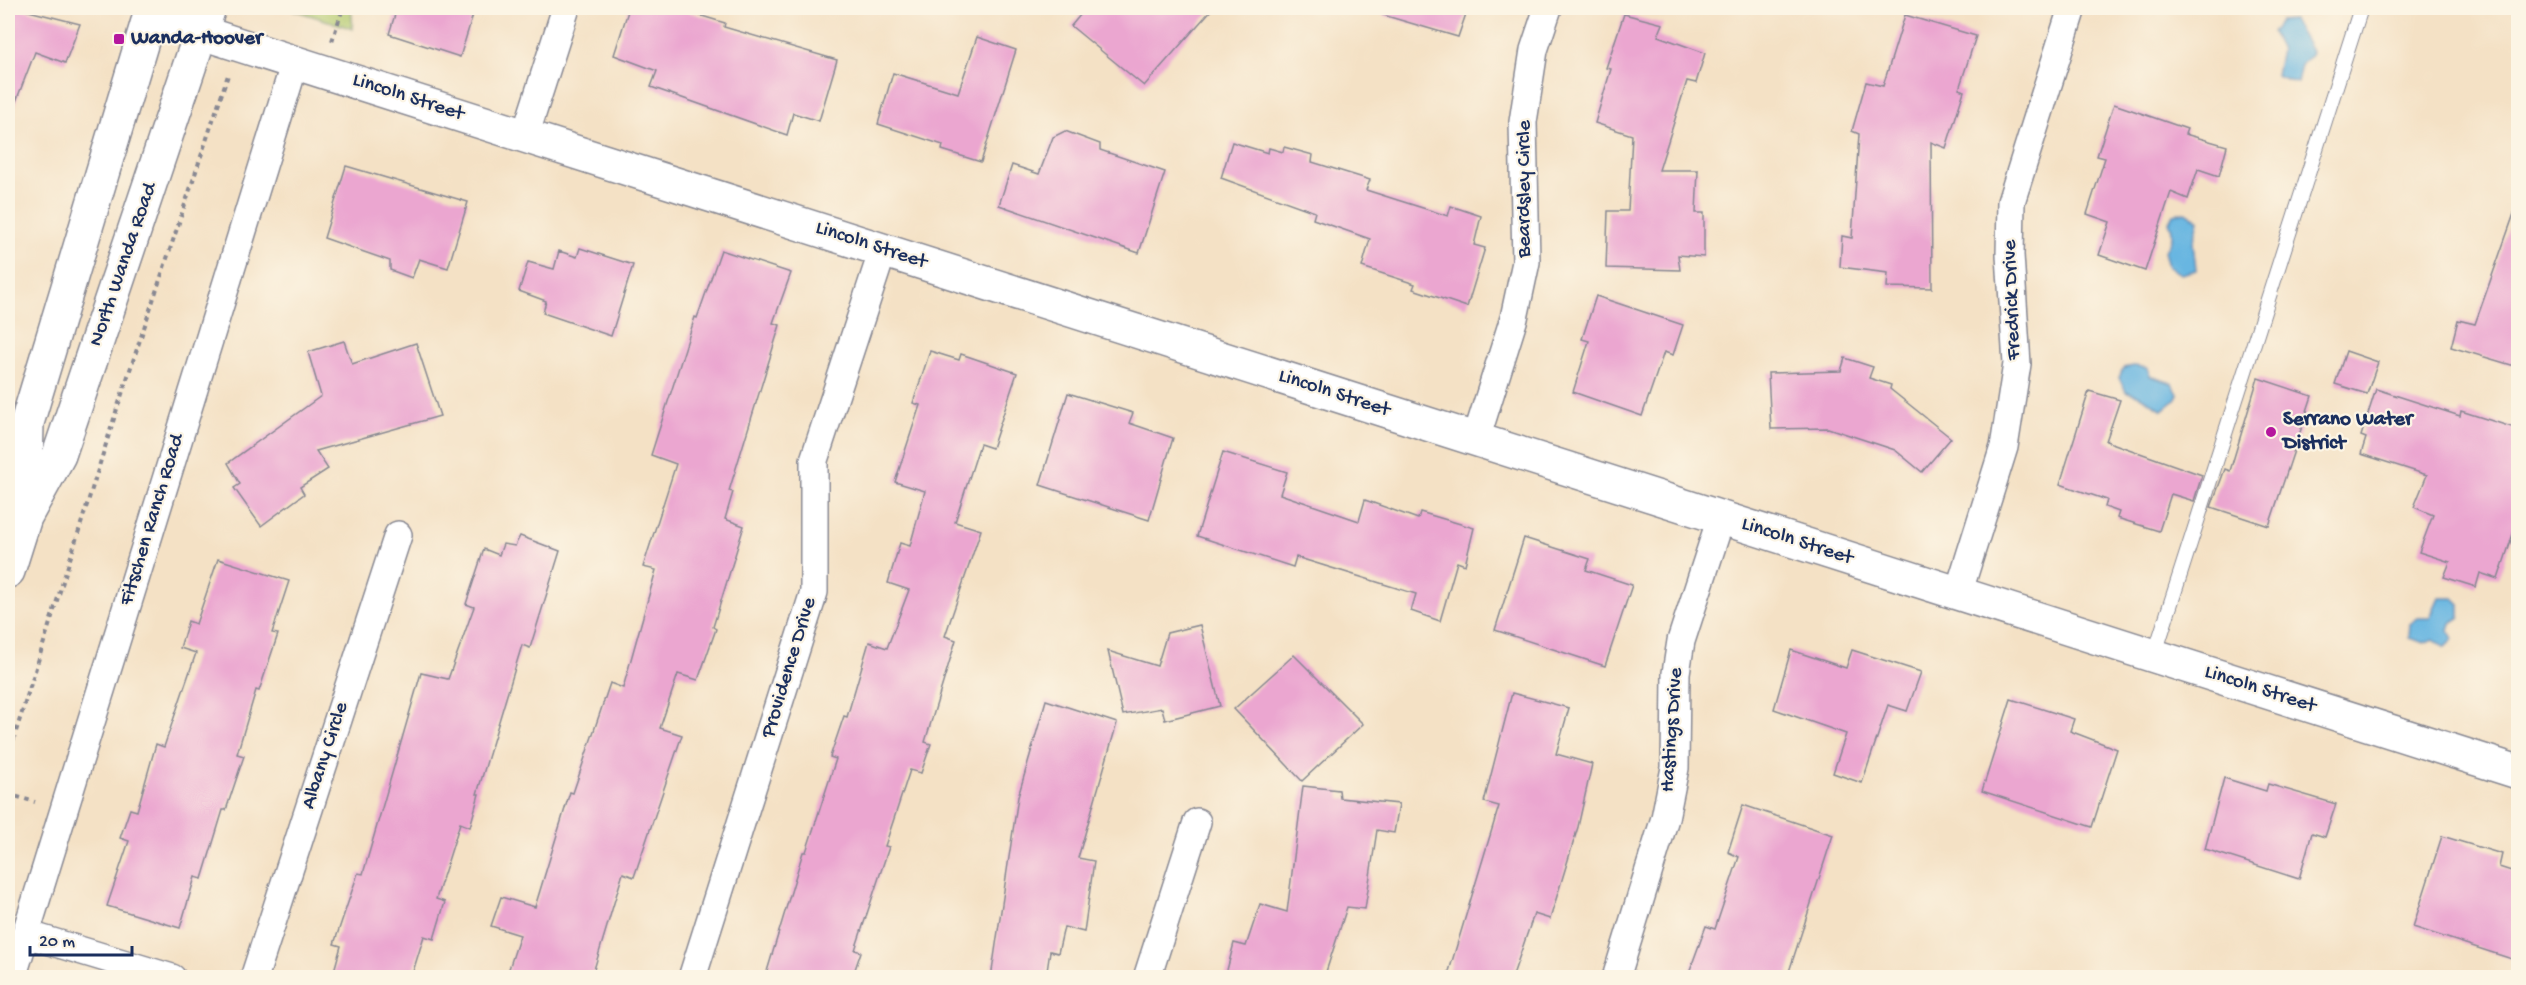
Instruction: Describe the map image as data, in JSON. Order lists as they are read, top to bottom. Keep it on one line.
{"streets":{"street":["Lincoln Street","Beardsley Circle","North Wanda Road","Fredrick Drive","Fitschen Ranch Road","Providence Drive","Hastings Drive","Albany Circle"]},"crossings":[["Lincoln Street","Beardsley Circle"],["Lincoln Street","North Wanda Road"],["Lincoln Street","Fredrick Drive"],["Lincoln Street","Fitschen Ranch Road"],["Lincoln Street","Providence Drive"],["Lincoln Street","Hastings Drive"]],"places":{"transit":["Wanda-Hoover"],"other":["Serrano Water District"]},"scale_bar":"20 m"}
